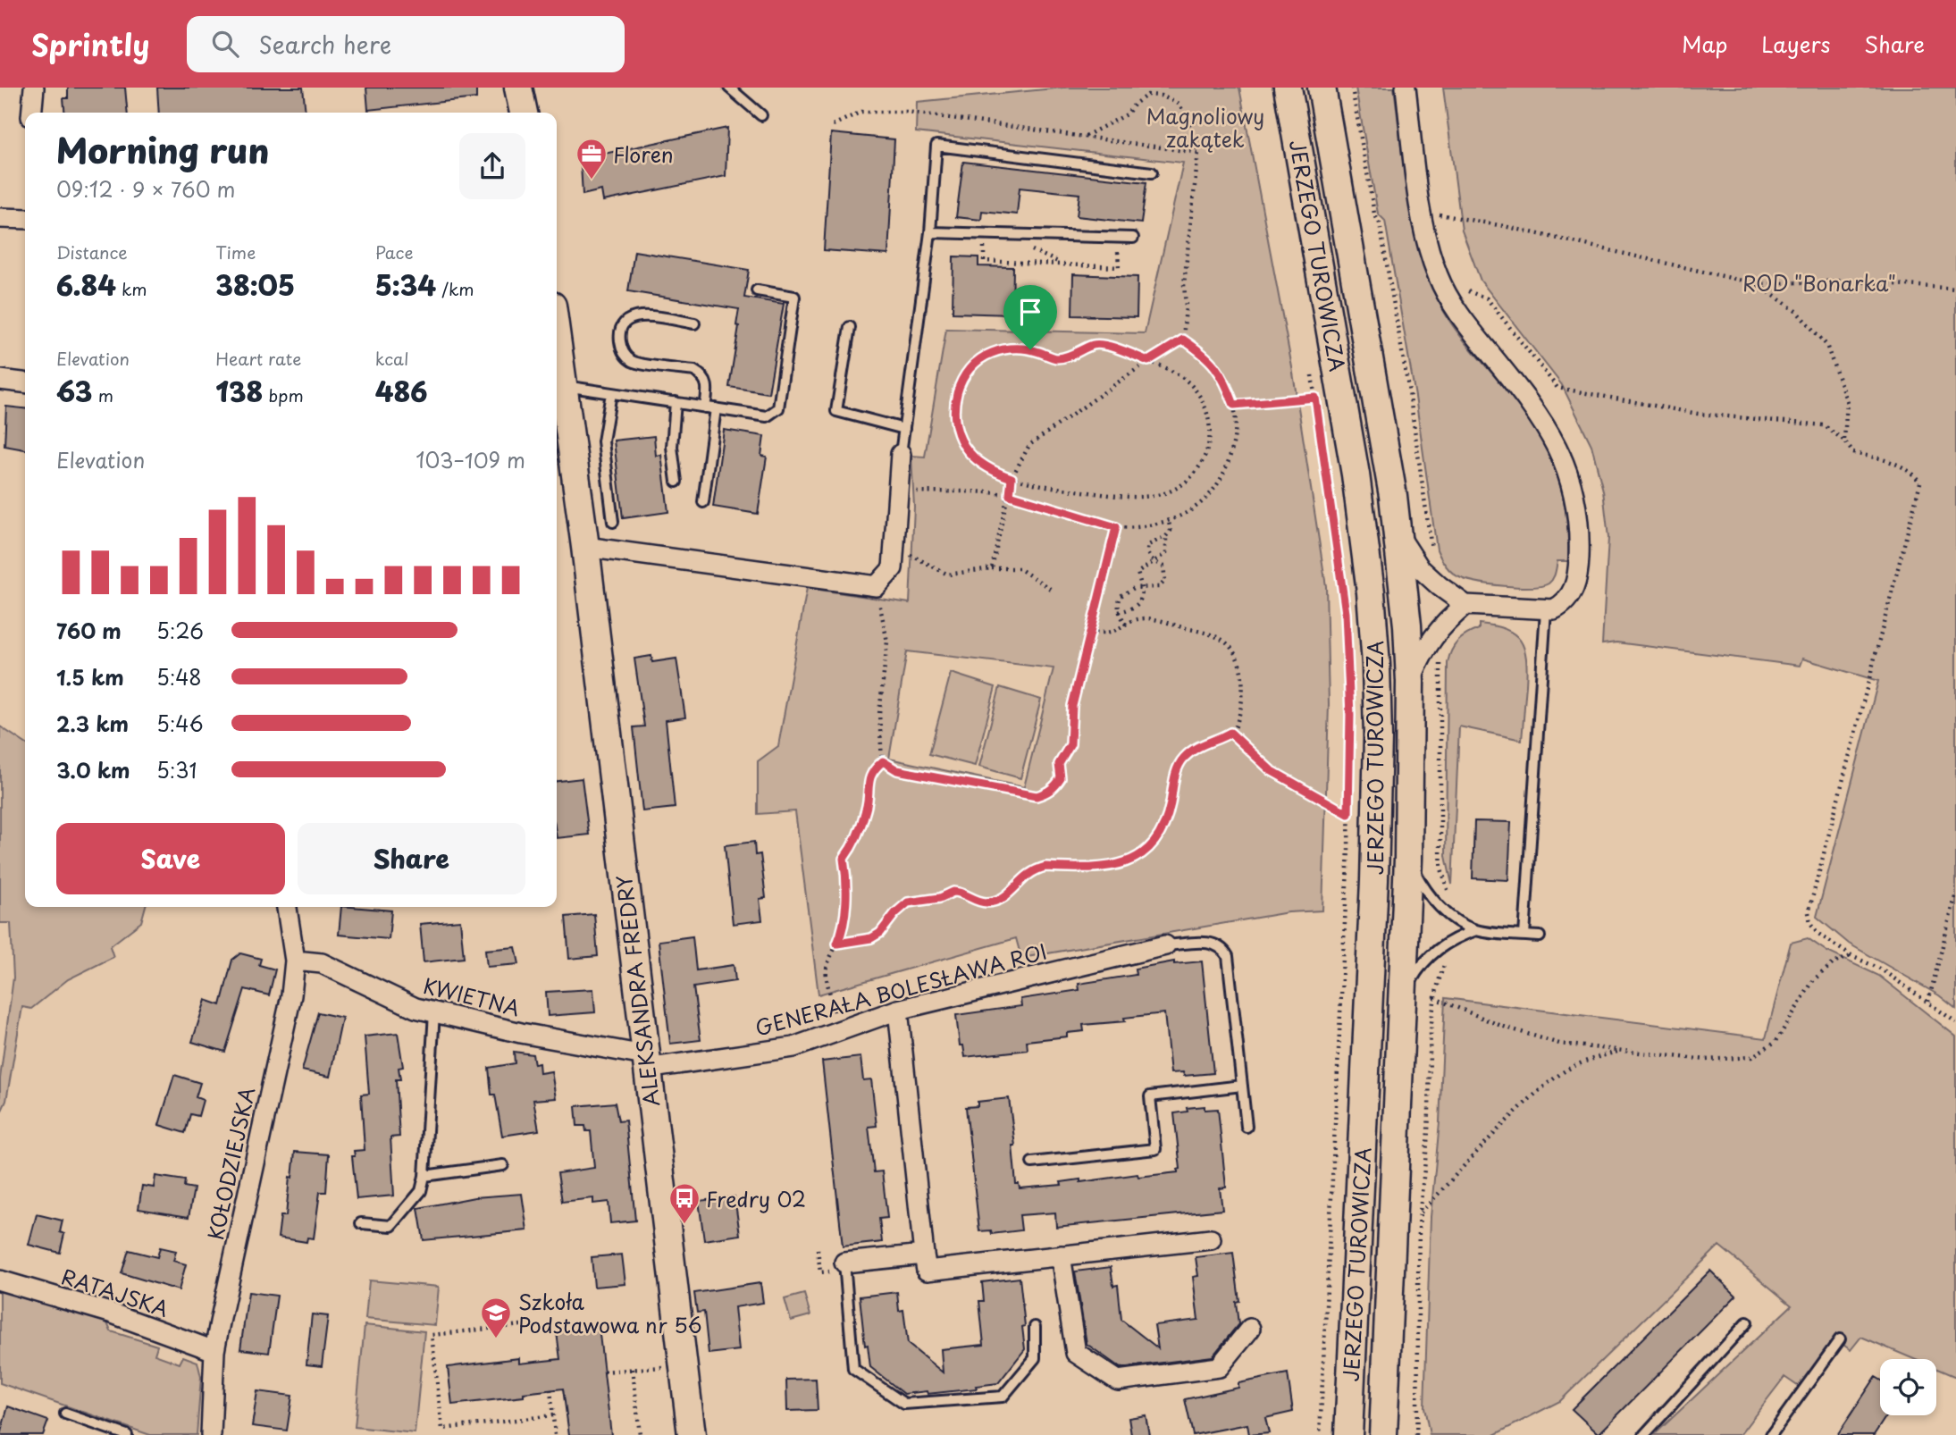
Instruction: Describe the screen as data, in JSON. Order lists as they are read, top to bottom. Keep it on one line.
{"streets":{"main road":["JERZEGO TUROWICZA","ALEKSANDRA FREDRY"],"street":["GENERAŁA BOLESŁAWA ROI","KWIETNA","KOŁODZIEJSKA","RATAJSKA"]},"crossings":[["GENERAŁA BOLESŁAWA ROI","ALEKSANDRA FREDRY"],["GENERAŁA BOLESŁAWA ROI","KWIETNA"],["ALEKSANDRA FREDRY","KWIETNA"],["KWIETNA","KOŁODZIEJSKA"],["KOŁODZIEJSKA","RATAJSKA"]],"parks":["Magnoliowy zakątek","ROD \"Bonarka\""],"places":{"office":["Floren"],"bus stop":["Fredry 02"],"school or university":["Szkoła Podstawowa nr 56"]},"page":{"header":"Sprintly","search":"Search here","nav":["Map","Layers","Share"],"heading":["Morning run","09:12 · 9 × 760 m"],"stats":[["Distance","6.84 km"],["Time","38:05"],["Pace","5:34 /km"],["Elevation","63 m"],["Heart rate","138 bpm"],["kcal","486"]],"chart":["Elevation","103–109 m"],"list":[{"name":"760 m","note":"5:26"},{"name":"1.5 km","note":"5:48"},{"name":"2.3 km","note":"5:46"},{"name":"3.0 km","note":"5:31"}],"buttons":["Save","Share"]}}
